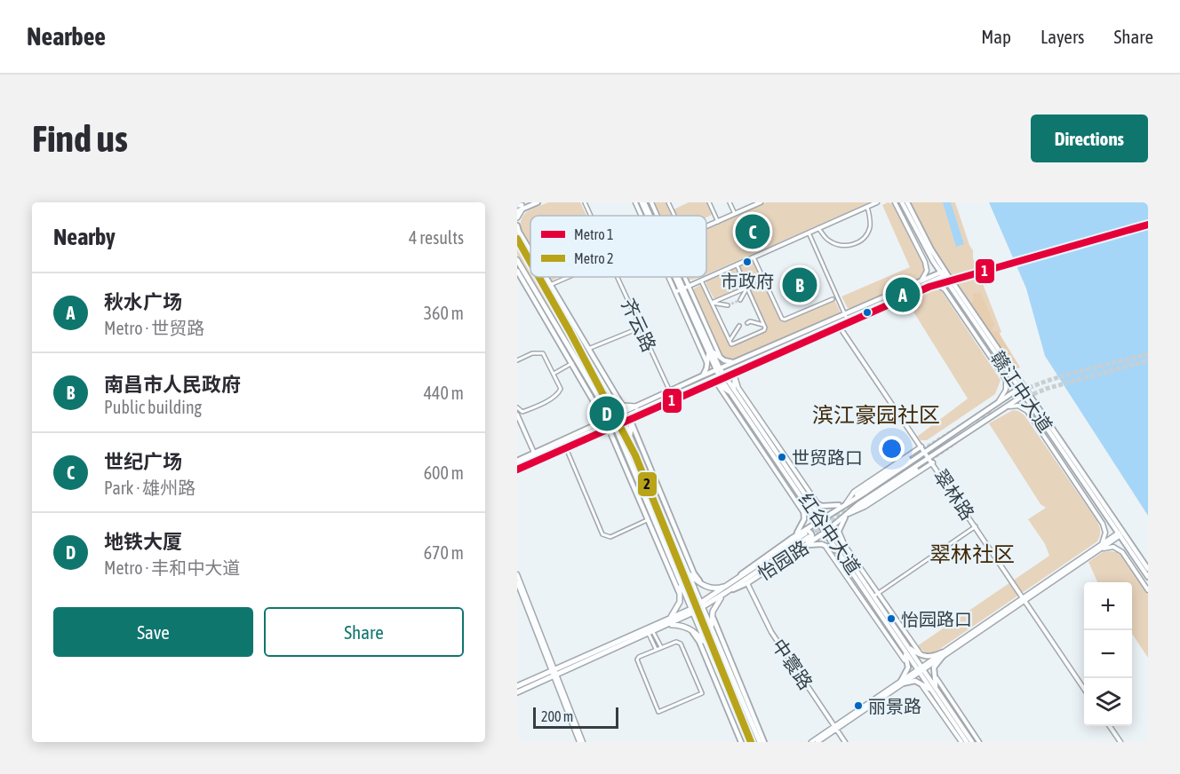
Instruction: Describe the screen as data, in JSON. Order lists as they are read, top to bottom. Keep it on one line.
{"streets":{"main road":["赣江中大道","红谷中大道","怡园路"],"street":["齐云路","翠林路","中寰路"]},"crossings":[["赣江中大道","怡园路"],["翠林路","怡园路"],["红谷中大道","怡园路"],["怡园路","中寰路"]],"districts":["滨江豪园社区","翠林社区"],"places":["市政府","世贸路口","怡园路口","丽景路"],"lines":["metro line 1","metro line 2"],"legend":["Metro 1","Metro 2"],"scale_bar":"200 m","page":{"header":"Nearbee","nav":["Map","Layers","Share"],"buttons":["Directions",["Save","Share"]],"title":"Find us","heading":["Nearby","4 results"],"pins":["C","B","A","D"],"list":[{"mark":"A","name":"秋水广场","note":"Metro · 世贸路","value":"360 m"},{"mark":"B","name":"南昌市人民政府","note":"Public building","value":"440 m"},{"mark":"C","name":"世纪广场","note":"Park · 雄州路","value":"600 m"},{"mark":"D","name":"地铁大厦","note":"Metro · 丰和中大道","value":"670 m"}],"map_buttons":["+","−"],"scale":"200 m"}}
